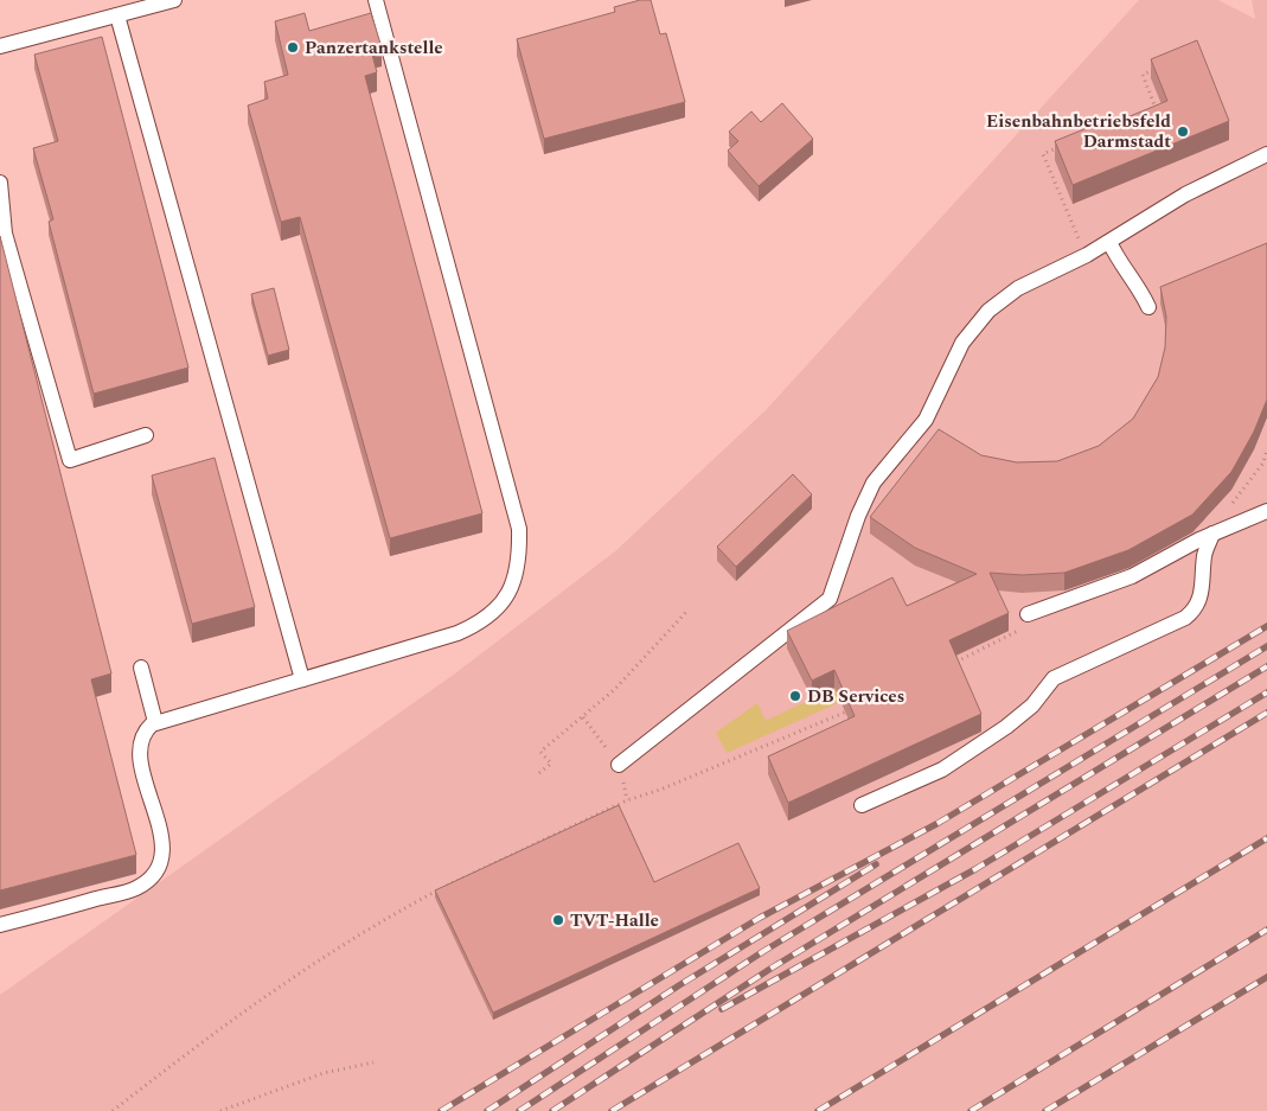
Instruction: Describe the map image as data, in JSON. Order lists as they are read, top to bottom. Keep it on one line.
{"places":["Panzertankstelle","Eisenbahnbetriebsfeld Darmstadt","DB Services","TVT-Halle"]}
